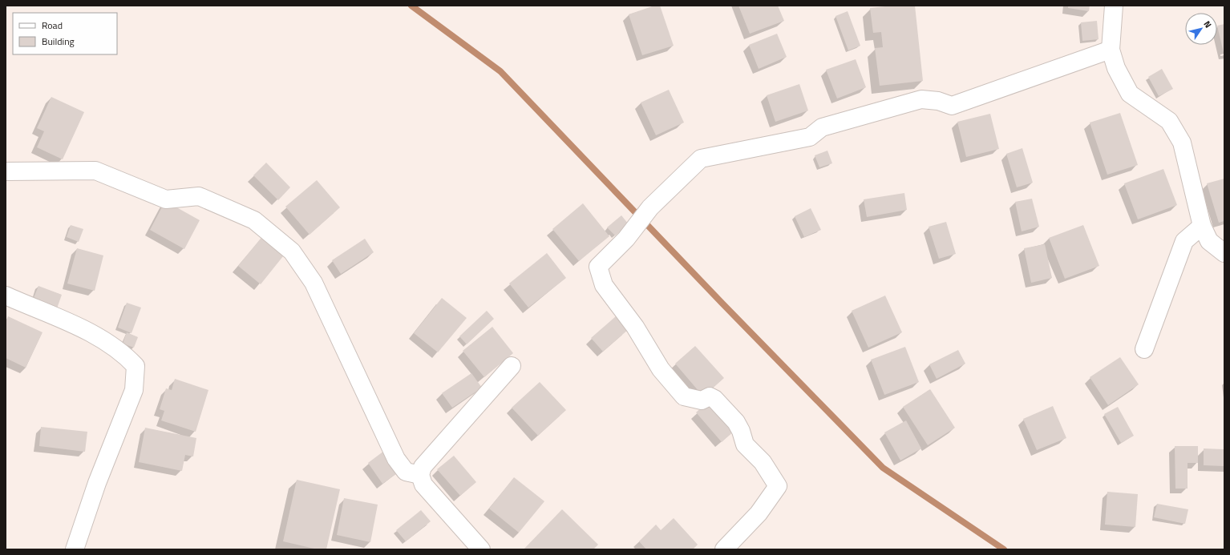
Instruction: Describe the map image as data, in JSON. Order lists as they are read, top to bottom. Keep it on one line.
{"legend":["Road","Building"],"north":"top right"}
